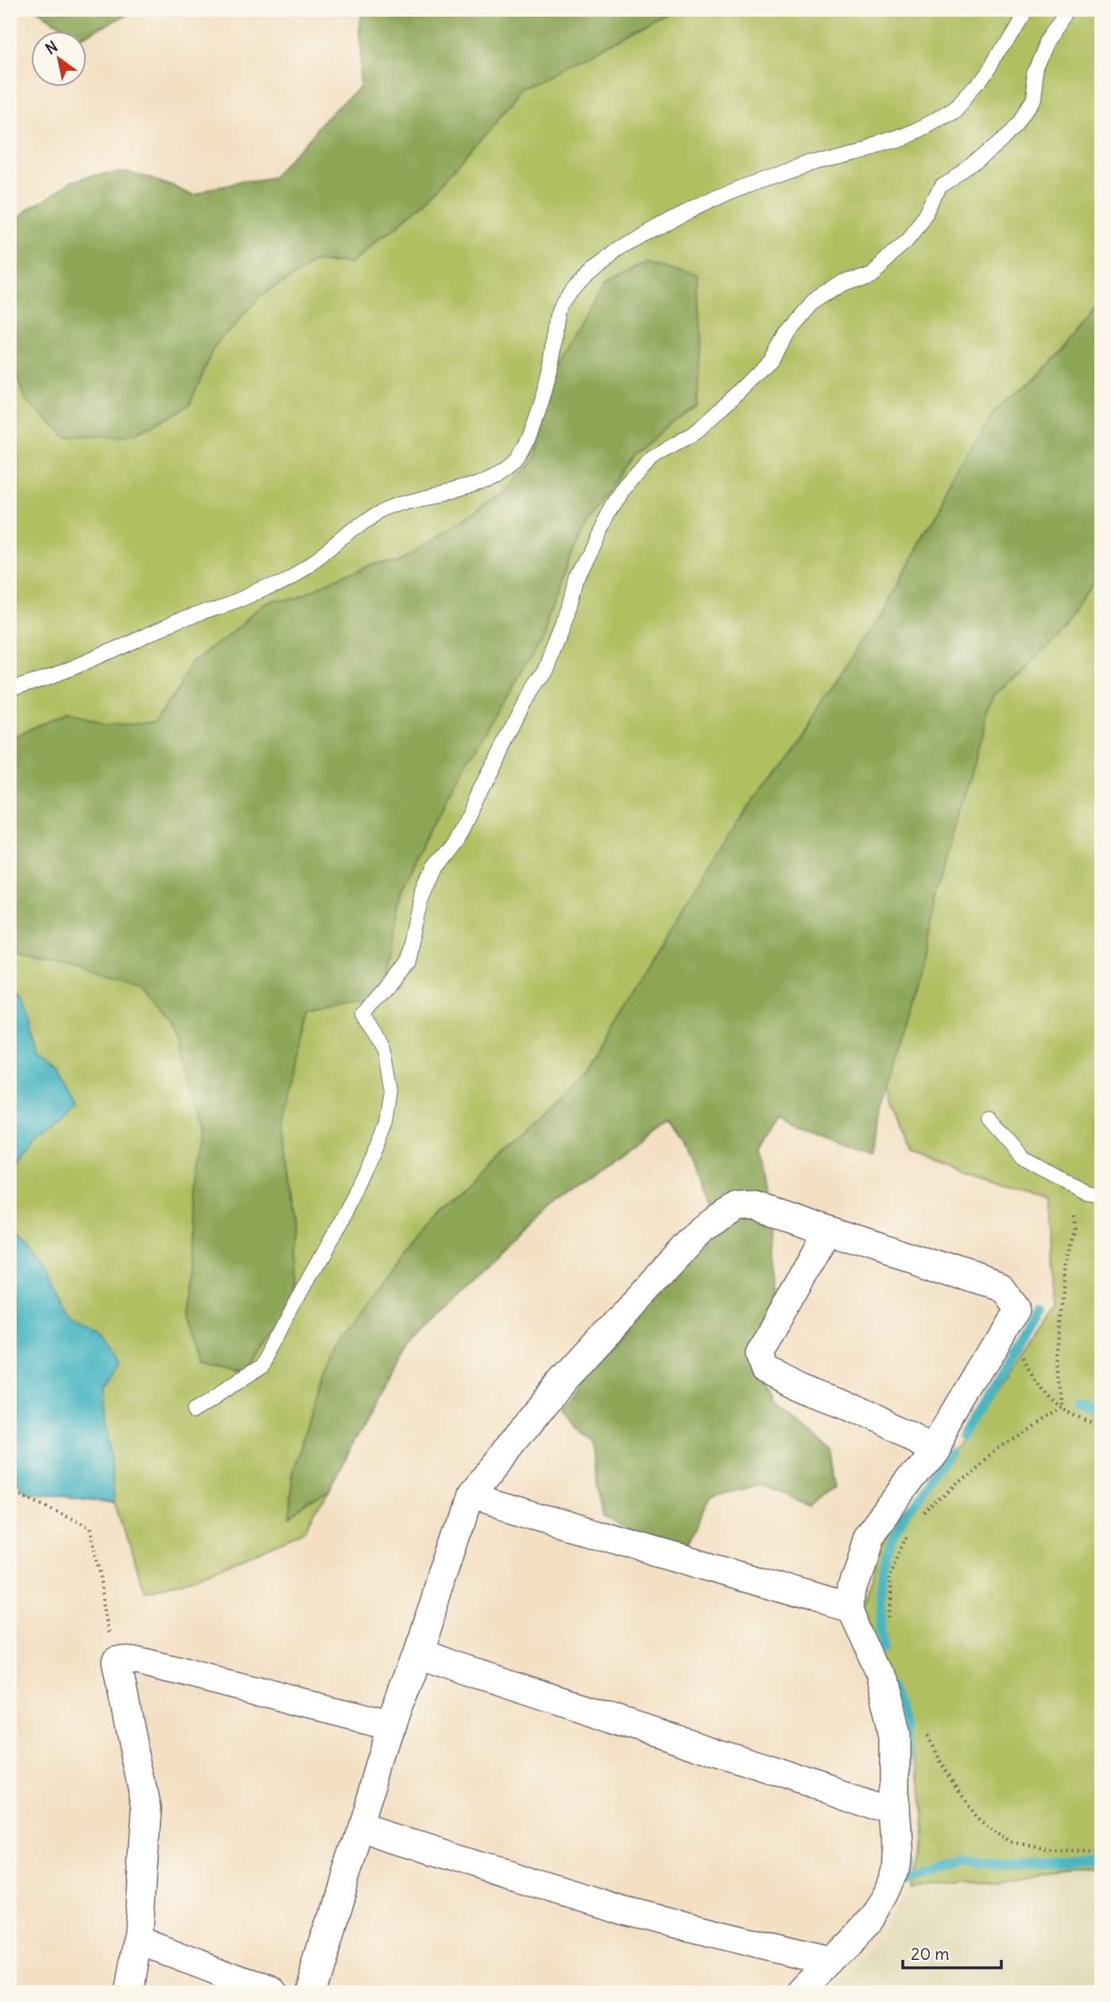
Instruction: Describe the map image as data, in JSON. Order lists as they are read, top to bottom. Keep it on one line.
{"scale_bar":"20 m","north":"top left"}
